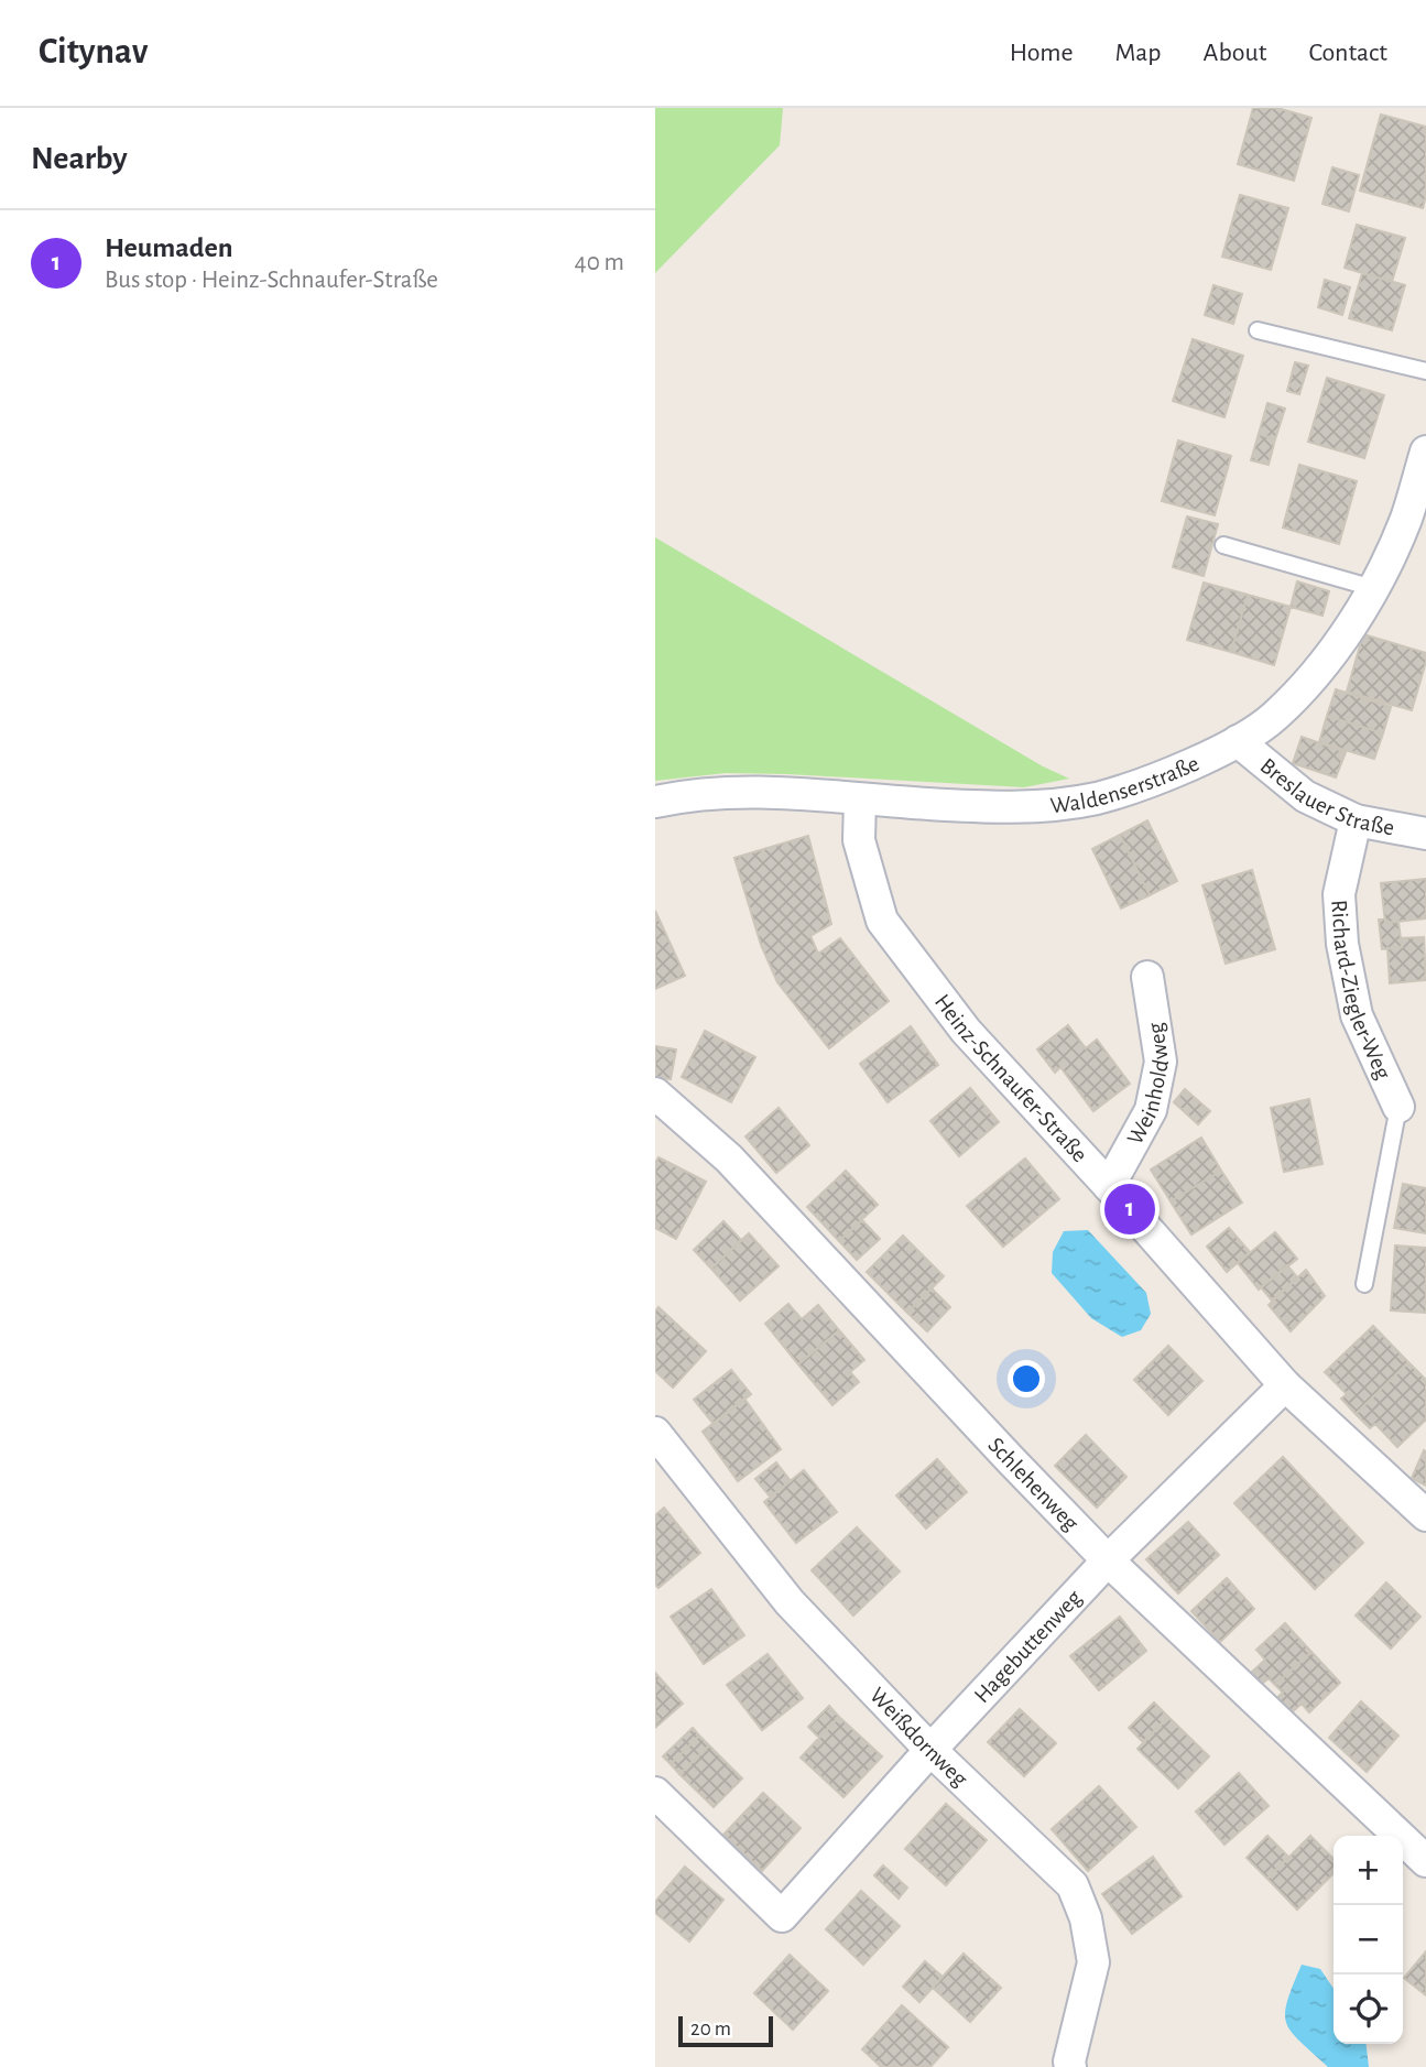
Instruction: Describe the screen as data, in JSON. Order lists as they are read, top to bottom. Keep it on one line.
{"streets":{"street":["Waldenserstraße","Breslauer Straße","Richard-Ziegler-Weg","Heinz-Schnaufer-Straße","Weinholdweg","Schlehenweg","Hagebuttenweg","Weißdornweg"]},"crossings":[["Waldenserstraße","Breslauer Straße"],["Waldenserstraße","Heinz-Schnaufer-Straße"],["Breslauer Straße","Richard-Ziegler-Weg"],["Heinz-Schnaufer-Straße","Weinholdweg"],["Heinz-Schnaufer-Straße","Hagebuttenweg"],["Schlehenweg","Hagebuttenweg"],["Hagebuttenweg","Weißdornweg"]],"scale_bar":"20 m","page":{"header":"Citynav","nav":["Home","Map","About","Contact"],"heading":"Nearby","list":[{"mark":"1","name":"Heumaden","note":"Bus stop · Heinz-Schnaufer-Straße","value":"40 m"}],"pins":"1","map_buttons":["+","−"],"scale":"20 m"}}
